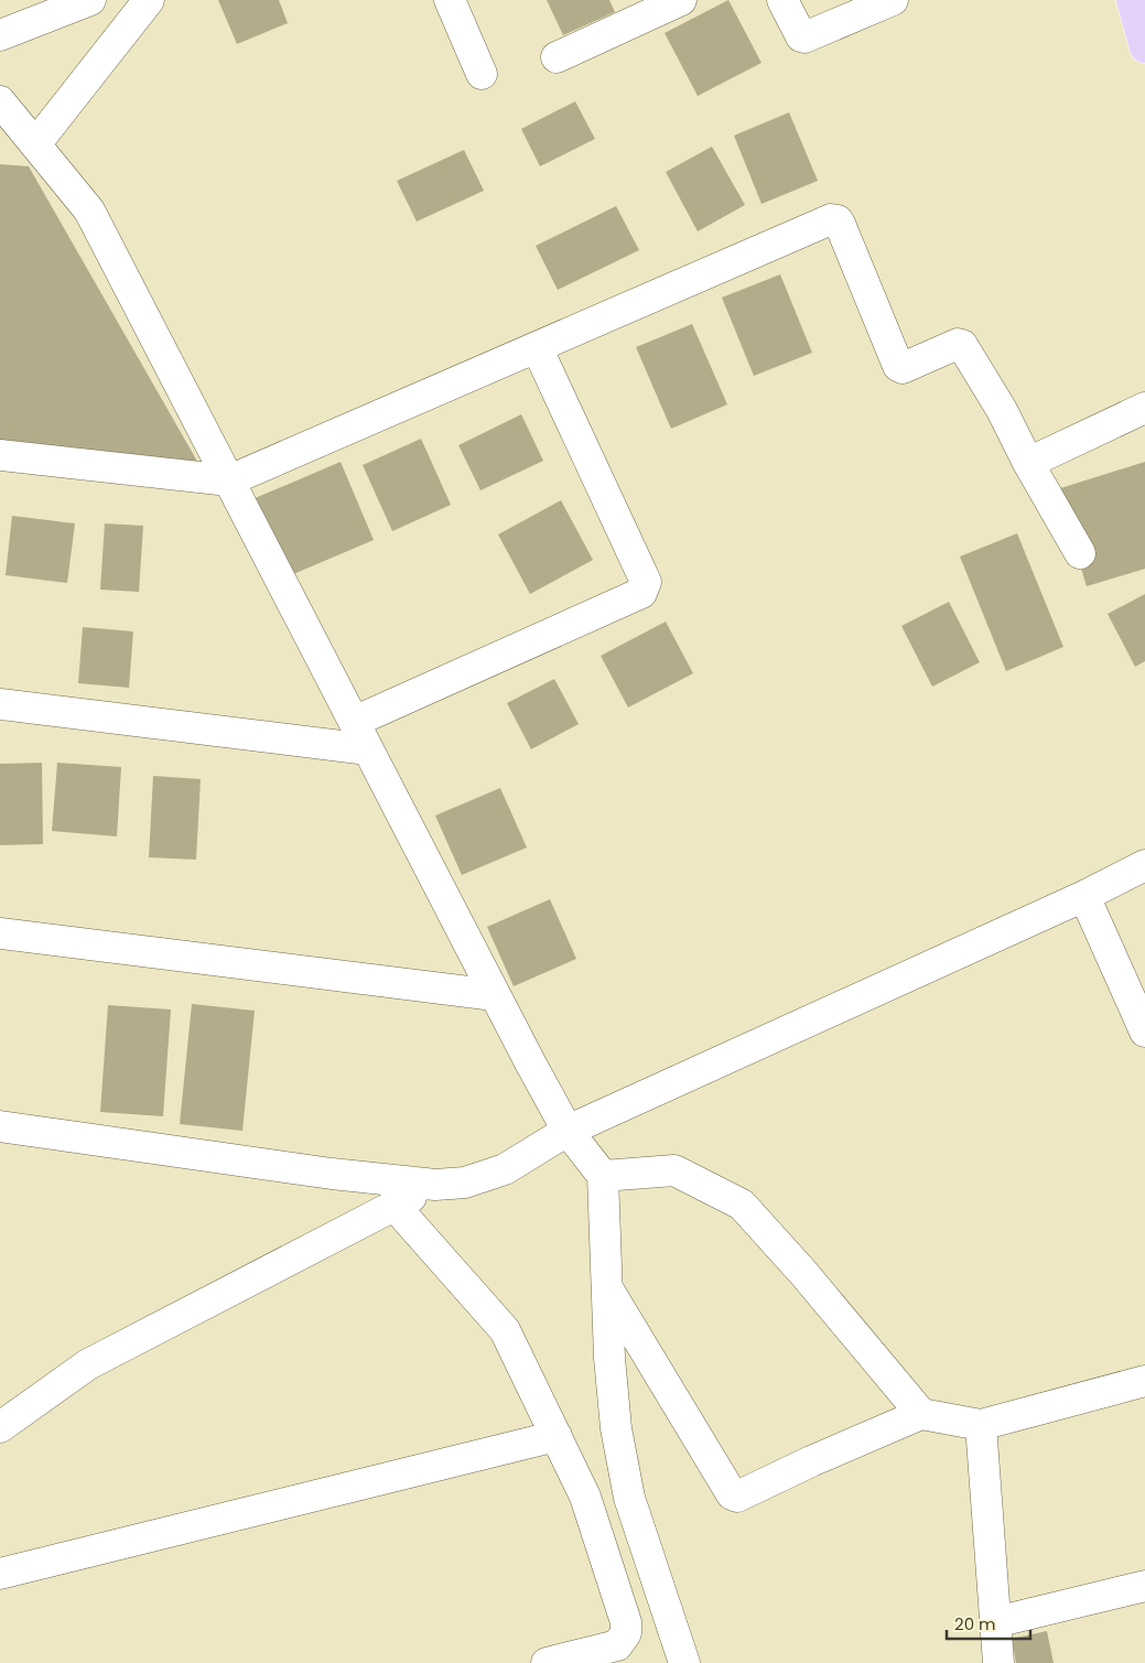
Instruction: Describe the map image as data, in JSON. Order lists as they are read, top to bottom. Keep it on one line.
{"scale_bar":"20 m"}
